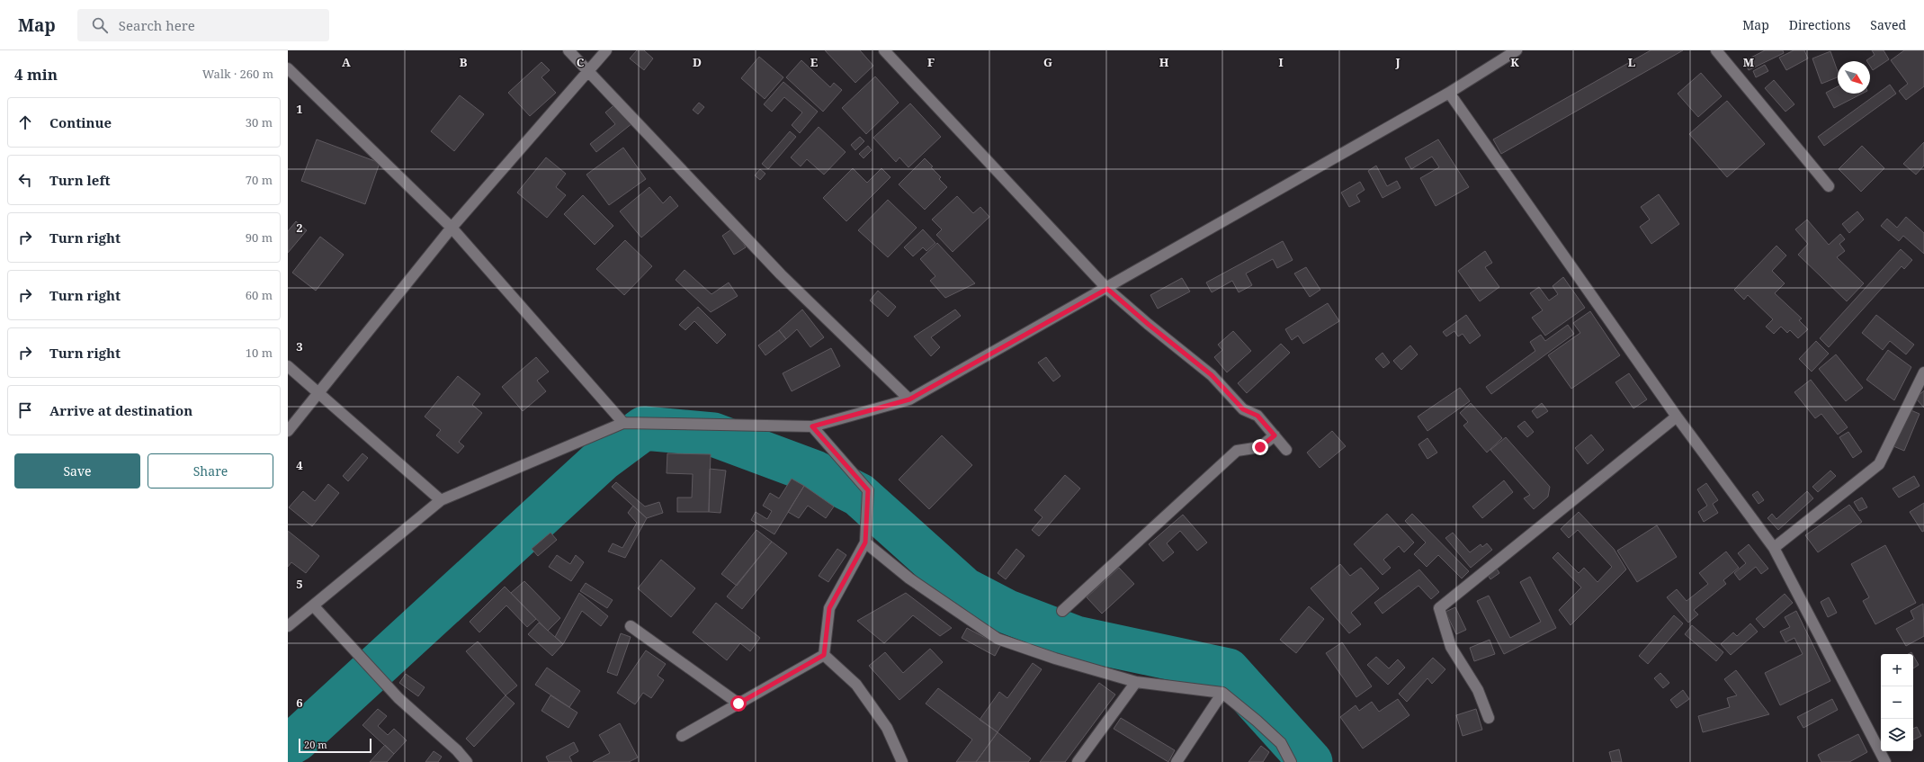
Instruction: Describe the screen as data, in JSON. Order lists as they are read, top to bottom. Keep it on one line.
{"scale_bar":"20 m","north":"bottom right","page":{"header":"Map","search":"Search here","nav":["Map","Directions","Saved"],"heading":["4 min","Walk · 260 m"],"list":[["Continue","30 m"],["Turn left","70 m"],["Turn right","90 m"],["Turn right","60 m"],["Turn right","10 m"],"Arrive at destination"],"buttons":["Save","Share"],"map_buttons":["+","−"],"scale":"20 m"},"grid":{"columns":["A","B","C","D","E","F","G","H","I","J","K","L","M"],"rows":["1","2","3","4","5","6"]}}
